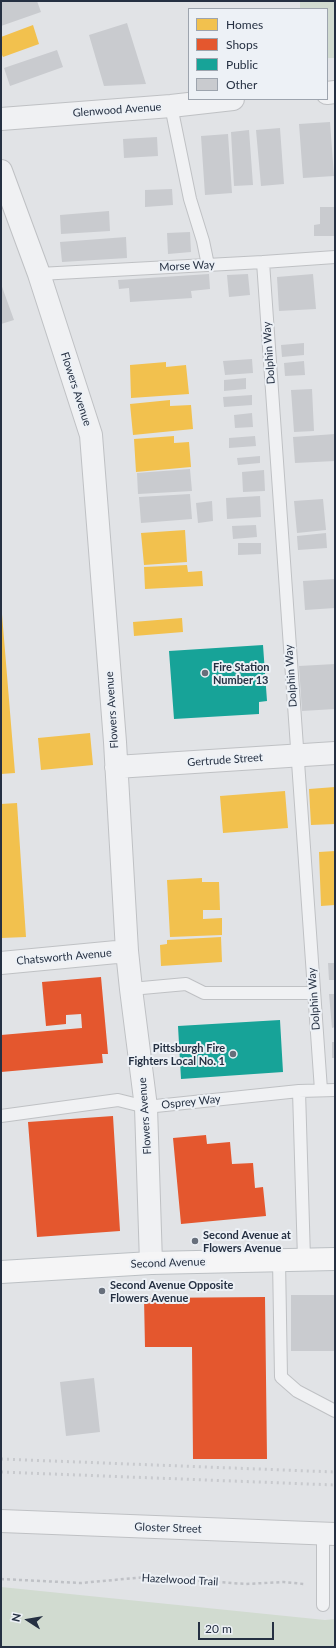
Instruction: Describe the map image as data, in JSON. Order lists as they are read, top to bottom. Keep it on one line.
{"streets":{"main road":["Second Avenue"],"street":["Glenwood Avenue","Flowers Avenue","Gertrude Street","Chatsworth Avenue","Gloster Street"],"lane":["Morse Way","Dolphin Way","Osprey Way"],"path":["Hazelwood Trail"]},"crossings":[["Morse Way","Dolphin Way"],["Morse Way","Flowers Avenue"],["Dolphin Way","Gertrude Street"],["Dolphin Way","Osprey Way"],["Flowers Avenue","Gertrude Street"],["Flowers Avenue","Chatsworth Avenue"],["Flowers Avenue","Osprey Way"],["Flowers Avenue","Second Avenue"]],"places":["Fire Station Number 13","Pittsburgh Fire Fighters Local No. 1","Second Avenue at Flowers Avenue","Second Avenue Opposite Flowers Avenue"],"legend":["Homes","Shops","Public","Other"],"scale_bar":"20 m","north":"left"}
